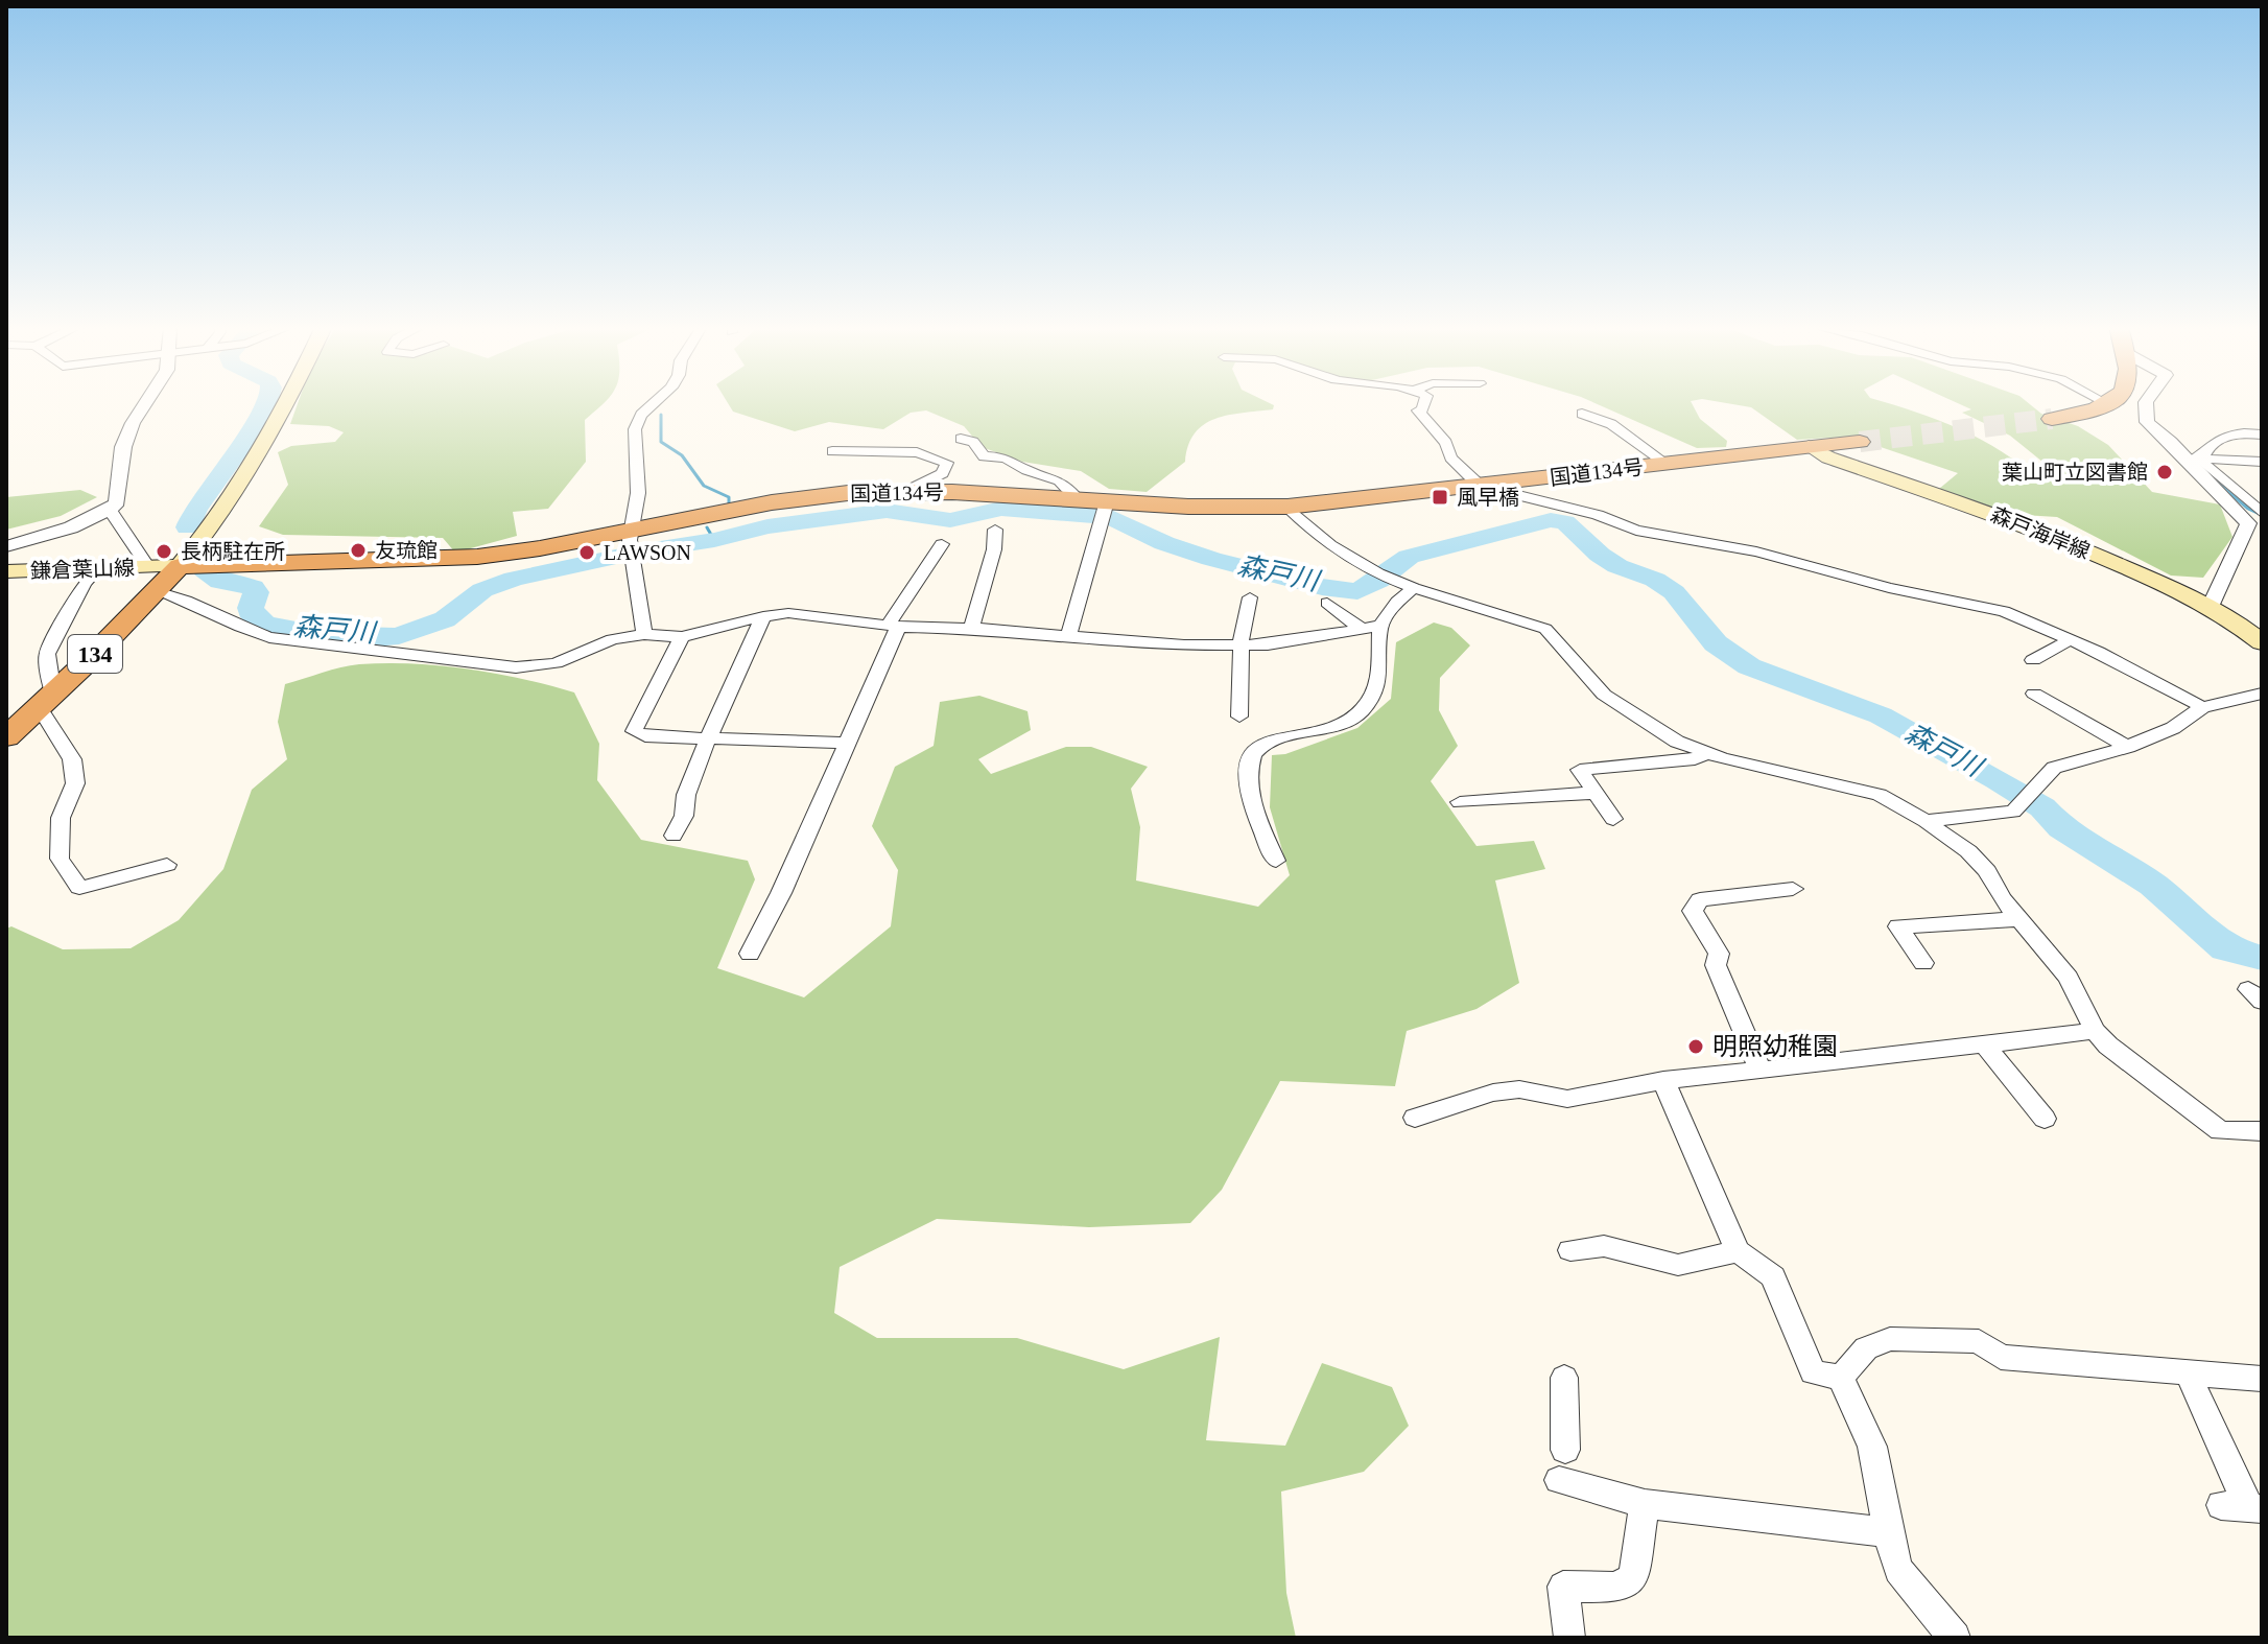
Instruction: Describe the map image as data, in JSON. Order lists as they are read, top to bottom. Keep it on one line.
{"streets":{"highway":["国道134号","134"],"main road":["森戸海岸線","鎌倉葉山線"]},"crossings":[["国道134号","森戸海岸線"],["国道134号","134"],["鎌倉葉山線","134"]],"water":["森戸川"],"places":{"other":["葉山町立図書館","友琉館","長柄駐在所","LAWSON","明照幼稚園"],"transit":["風早橋"]}}
